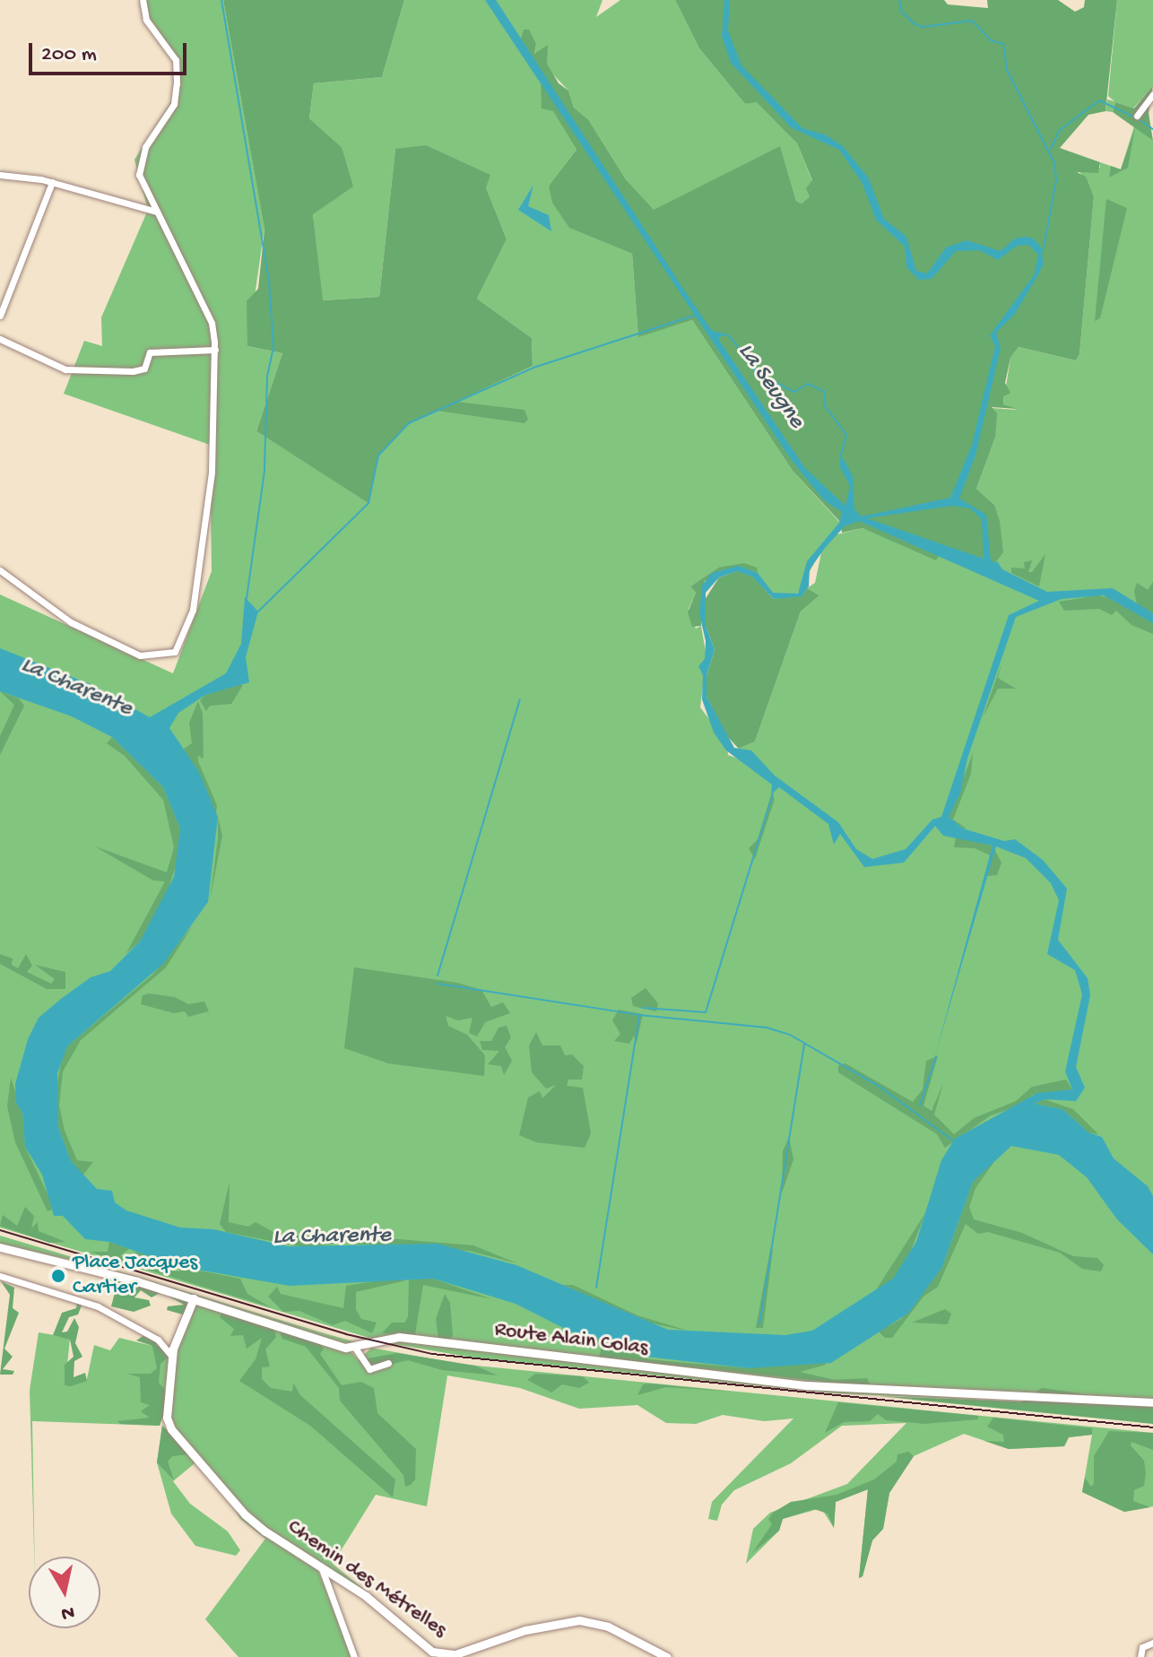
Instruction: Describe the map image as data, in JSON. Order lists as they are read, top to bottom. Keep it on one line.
{"streets":{"street":["Route Alain Colas","Chemin des Métrelles"]},"water":["La Seugne","La Charente"],"places":["Place Jacques Cartier"],"scale_bar":"200 m","north":"bottom"}
